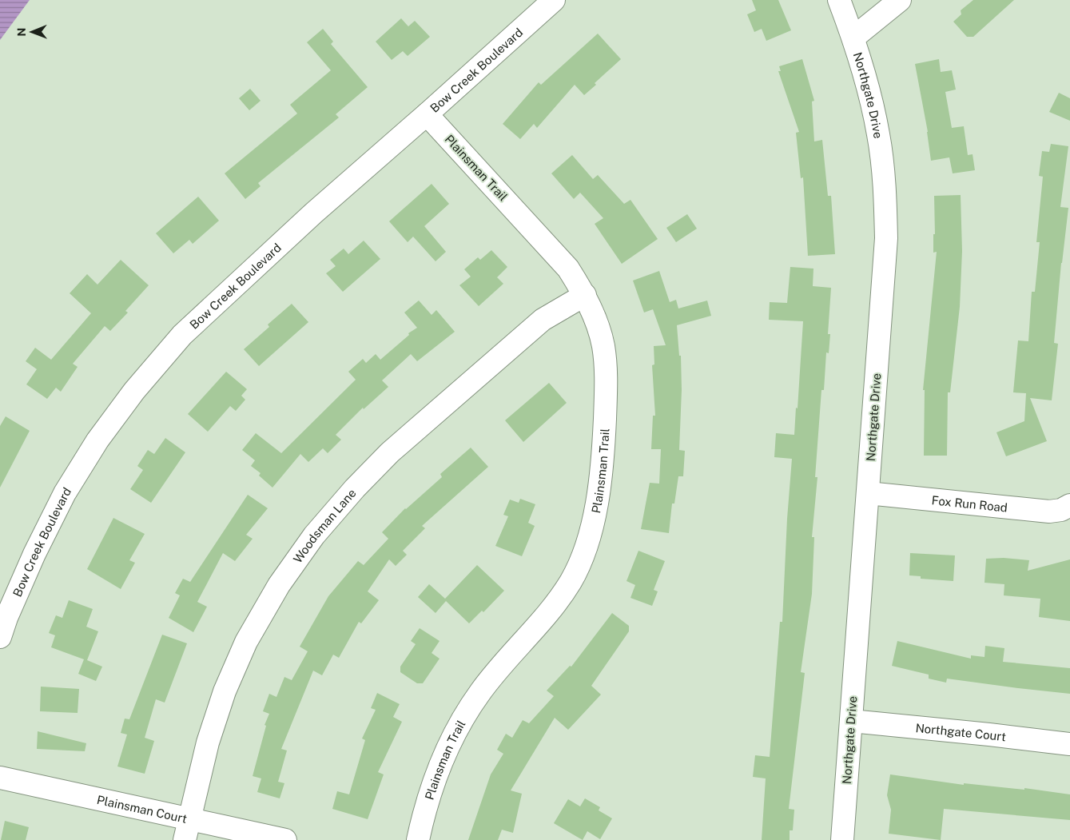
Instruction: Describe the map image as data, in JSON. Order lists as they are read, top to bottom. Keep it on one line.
{"streets":{"street":["Bow Creek Boulevard","Northgate Drive","Plainsman Trail","Fox Run Road","Woodsman Lane","Northgate Court","Plainsman Court"]},"crossings":[["Bow Creek Boulevard","Plainsman Trail"],["Northgate Drive","Fox Run Road"],["Northgate Drive","Northgate Court"],["Plainsman Trail","Woodsman Lane"],["Woodsman Lane","Plainsman Court"]],"north":"left"}
